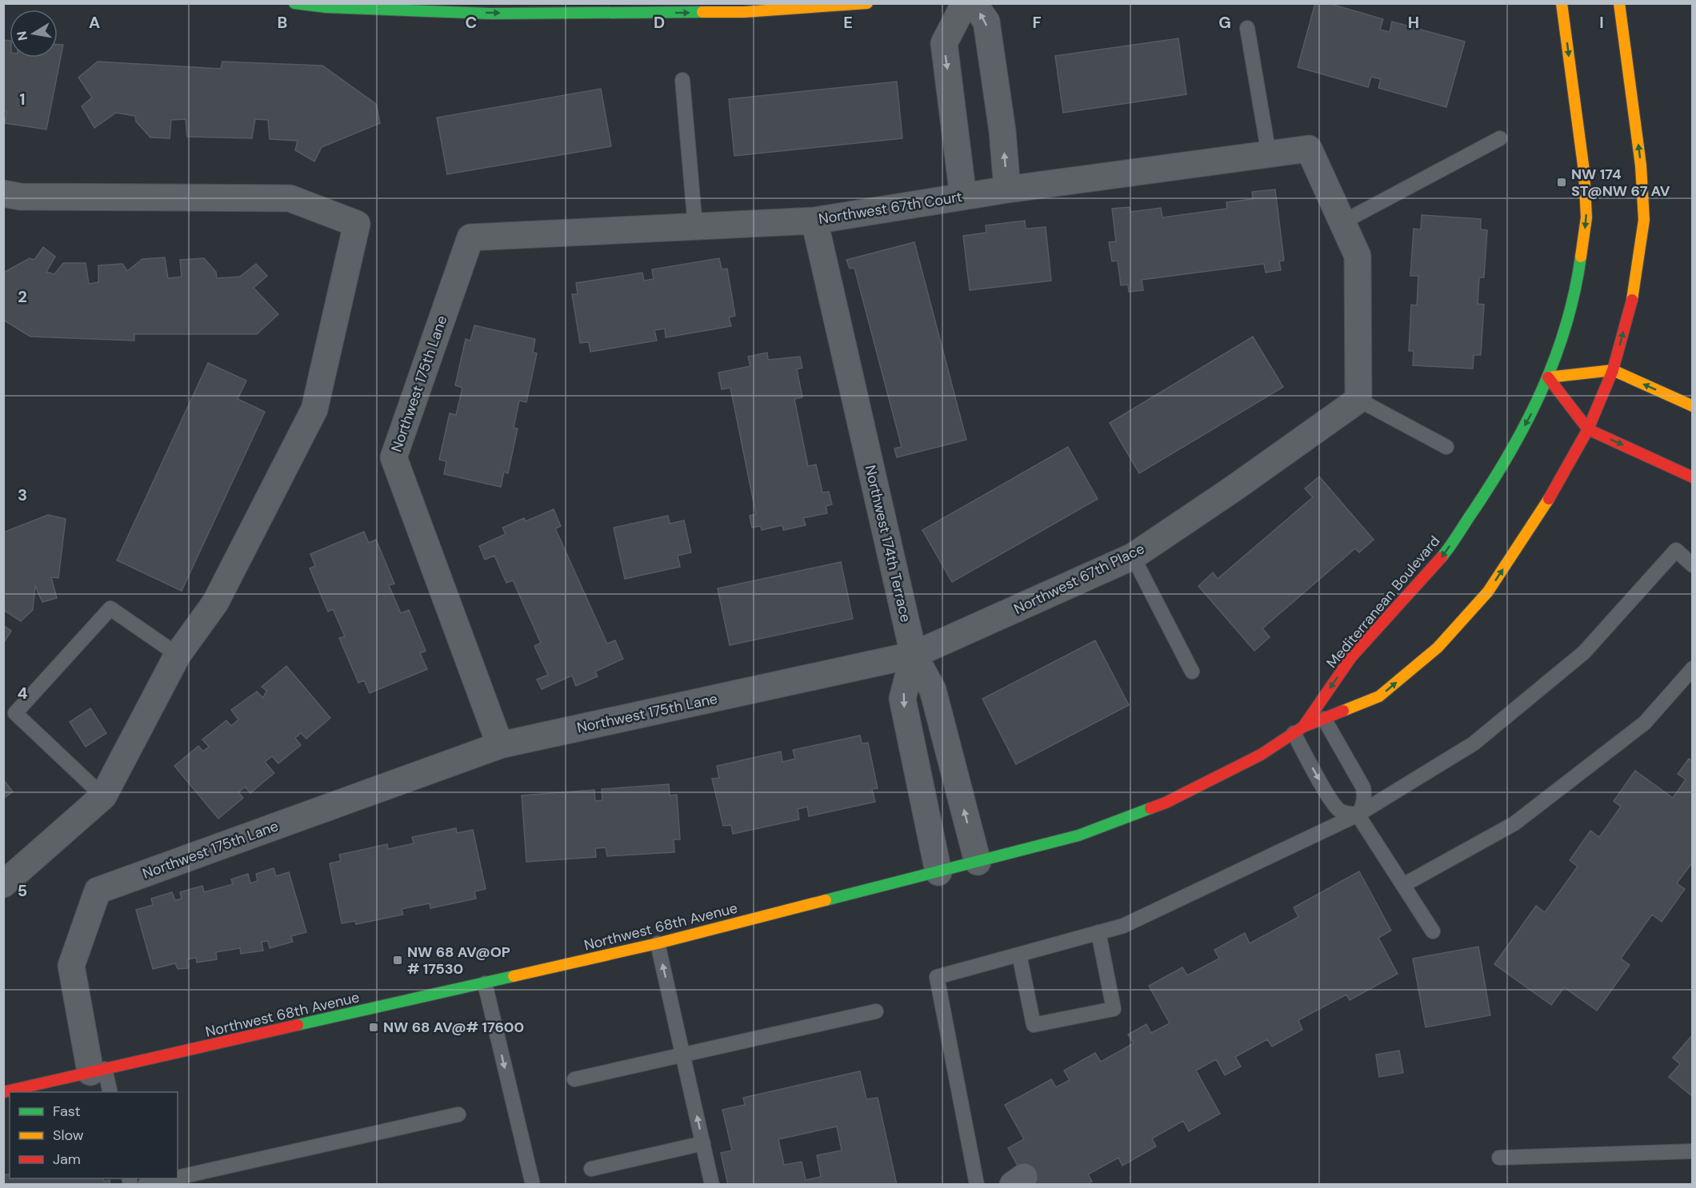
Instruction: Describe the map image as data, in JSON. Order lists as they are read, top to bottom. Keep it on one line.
{"streets":{"street":["Northwest 67th Court","Northwest 175th Lane","Northwest 174th Terrace","Northwest 67th Place","Mediterranean Boulevard","Northwest 68th Avenue"]},"crossings":[["Northwest 67th Court","Northwest 175th Lane"],["Northwest 67th Court","Northwest 174th Terrace"],["Northwest 175th Lane","Northwest 67th Place"],["Northwest 175th Lane","Northwest 68th Avenue"],["Northwest 174th Terrace","Northwest 67th Place"],["Northwest 174th Terrace","Northwest 68th Avenue"],["Mediterranean Boulevard","Northwest 68th Avenue"]],"places":{"transit":["NW 174 ST@NW 67 AV","NW 68 AV@OP # 17530","NW 68 AV@# 17600"]},"legend":["Fast","Slow","Jam"],"north":"left","grid":{"columns":["A","B","C","D","E","F","G","H","I"],"rows":["1","2","3","4","5"]}}
